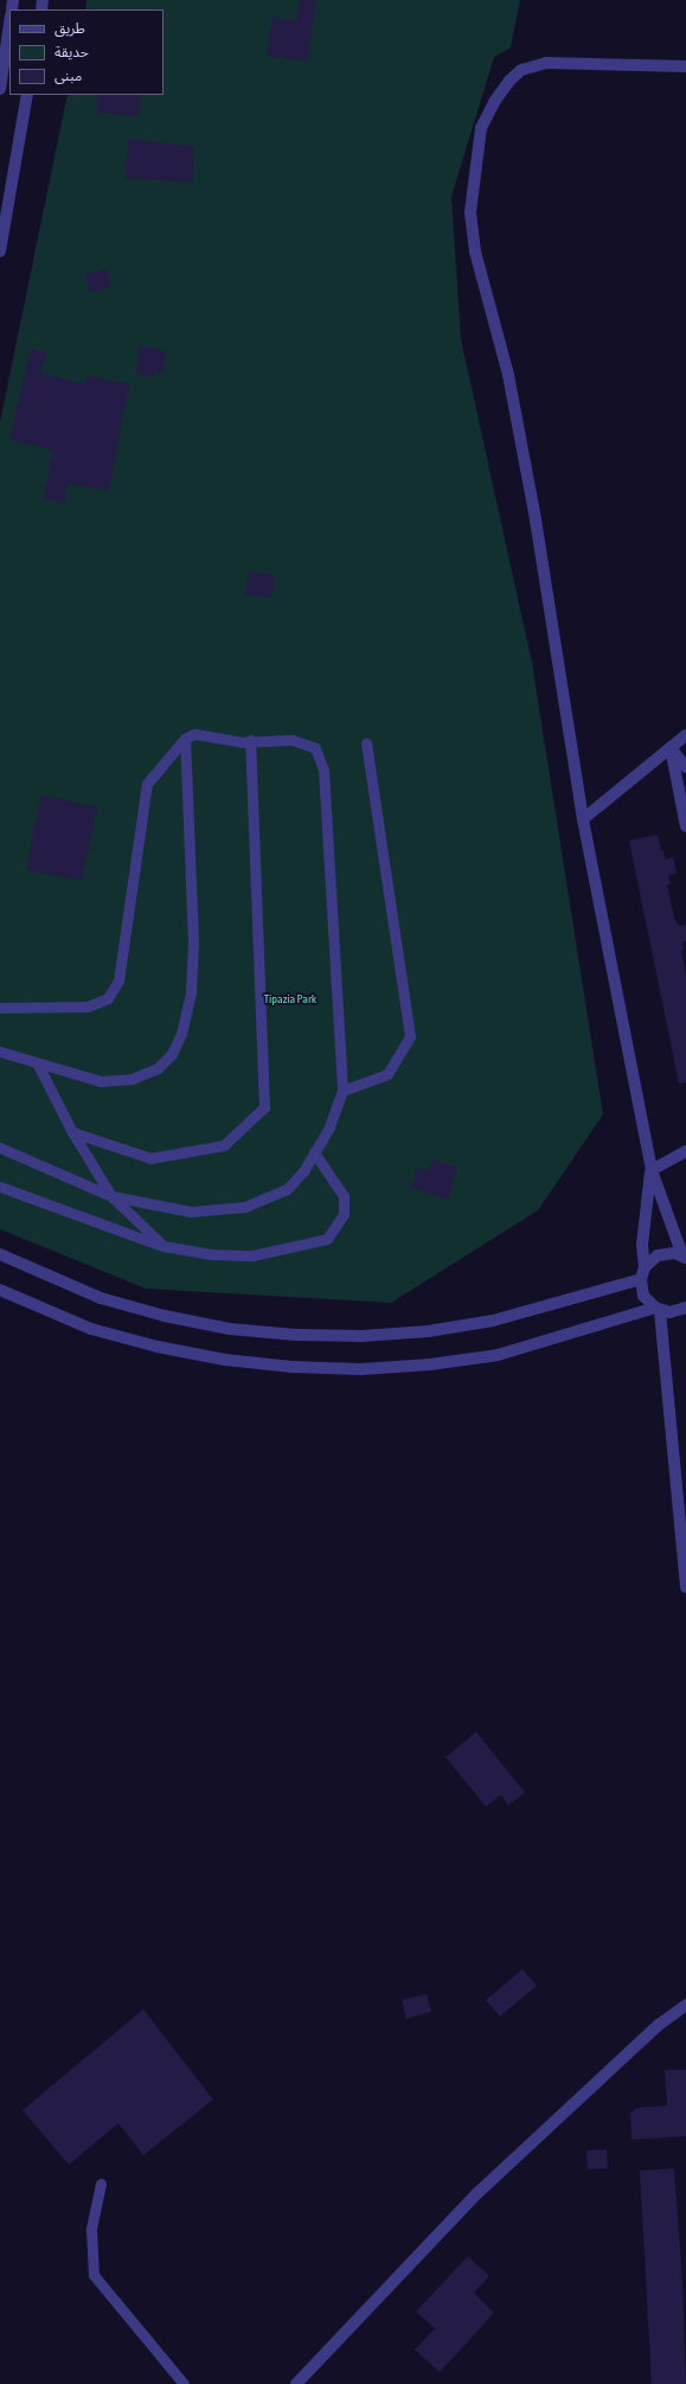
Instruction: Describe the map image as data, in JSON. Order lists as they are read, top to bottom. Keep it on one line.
{"parks":["Tipazia Park"],"legend":["طريق","حديقة","مبنى"]}
